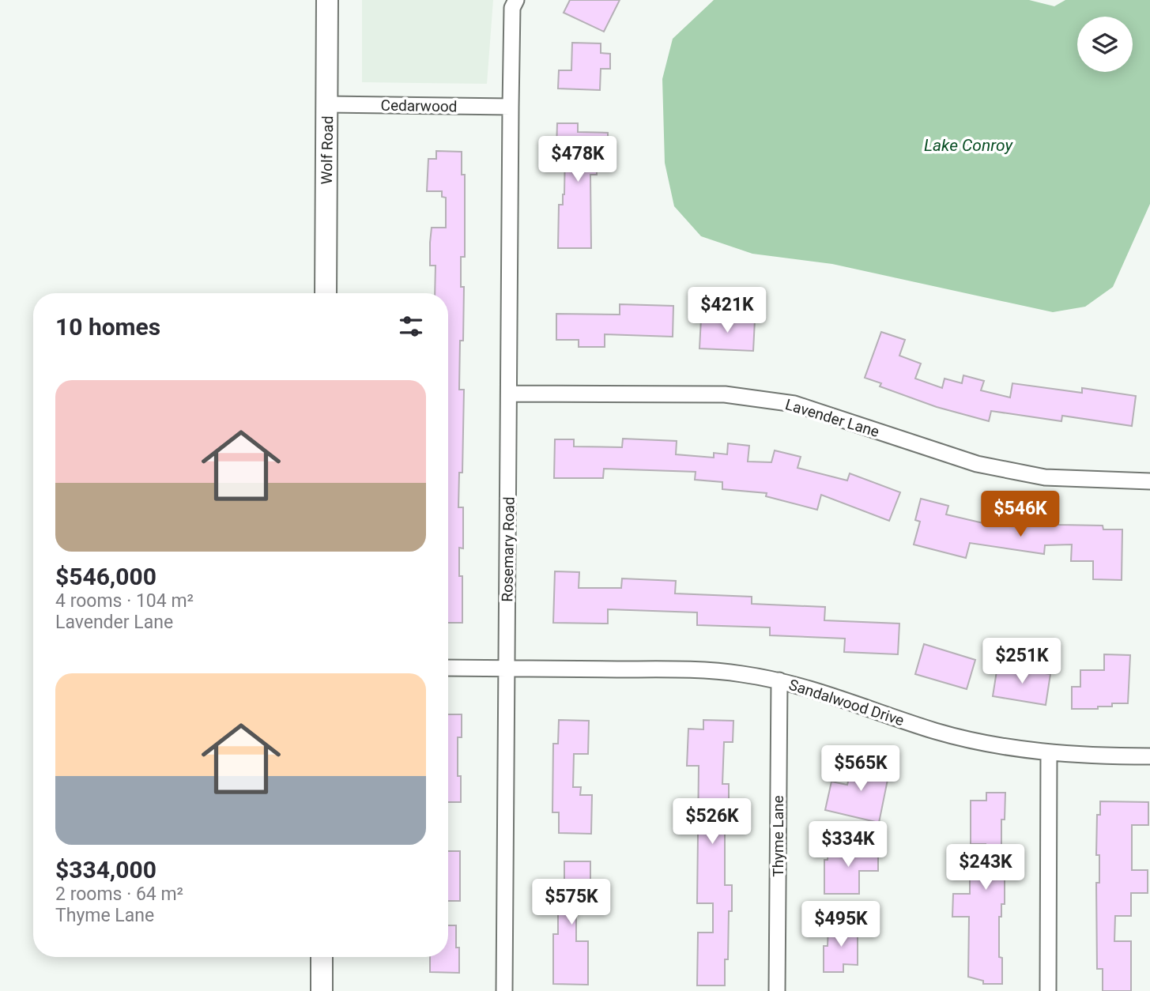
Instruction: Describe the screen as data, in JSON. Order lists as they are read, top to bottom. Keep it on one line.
{"streets":{"main road":["Wolf Road"],"street":["Cedarwood","Lavender Lane","Rosemary Road","Sandalwood Drive","Thyme Lane"]},"crossings":[["Cedarwood","Wolf Road"],["Cedarwood","Rosemary Road"],["Lavender Lane","Rosemary Road"],["Rosemary Road","Sandalwood Drive"],["Sandalwood Drive","Thyme Lane"]],"water":["Lake Conroy"],"page":{"price":["$478K","$421K","$546K","$251K","$565K","$526K","$334K","$243K","$575K","$495K"],"heading":"10 homes","list":[{"name":"$546,000","note":"4 rooms · 104 m² · Lavender Lane"},{"name":"$334,000","note":"2 rooms · 64 m² · Thyme Lane"}]}}
